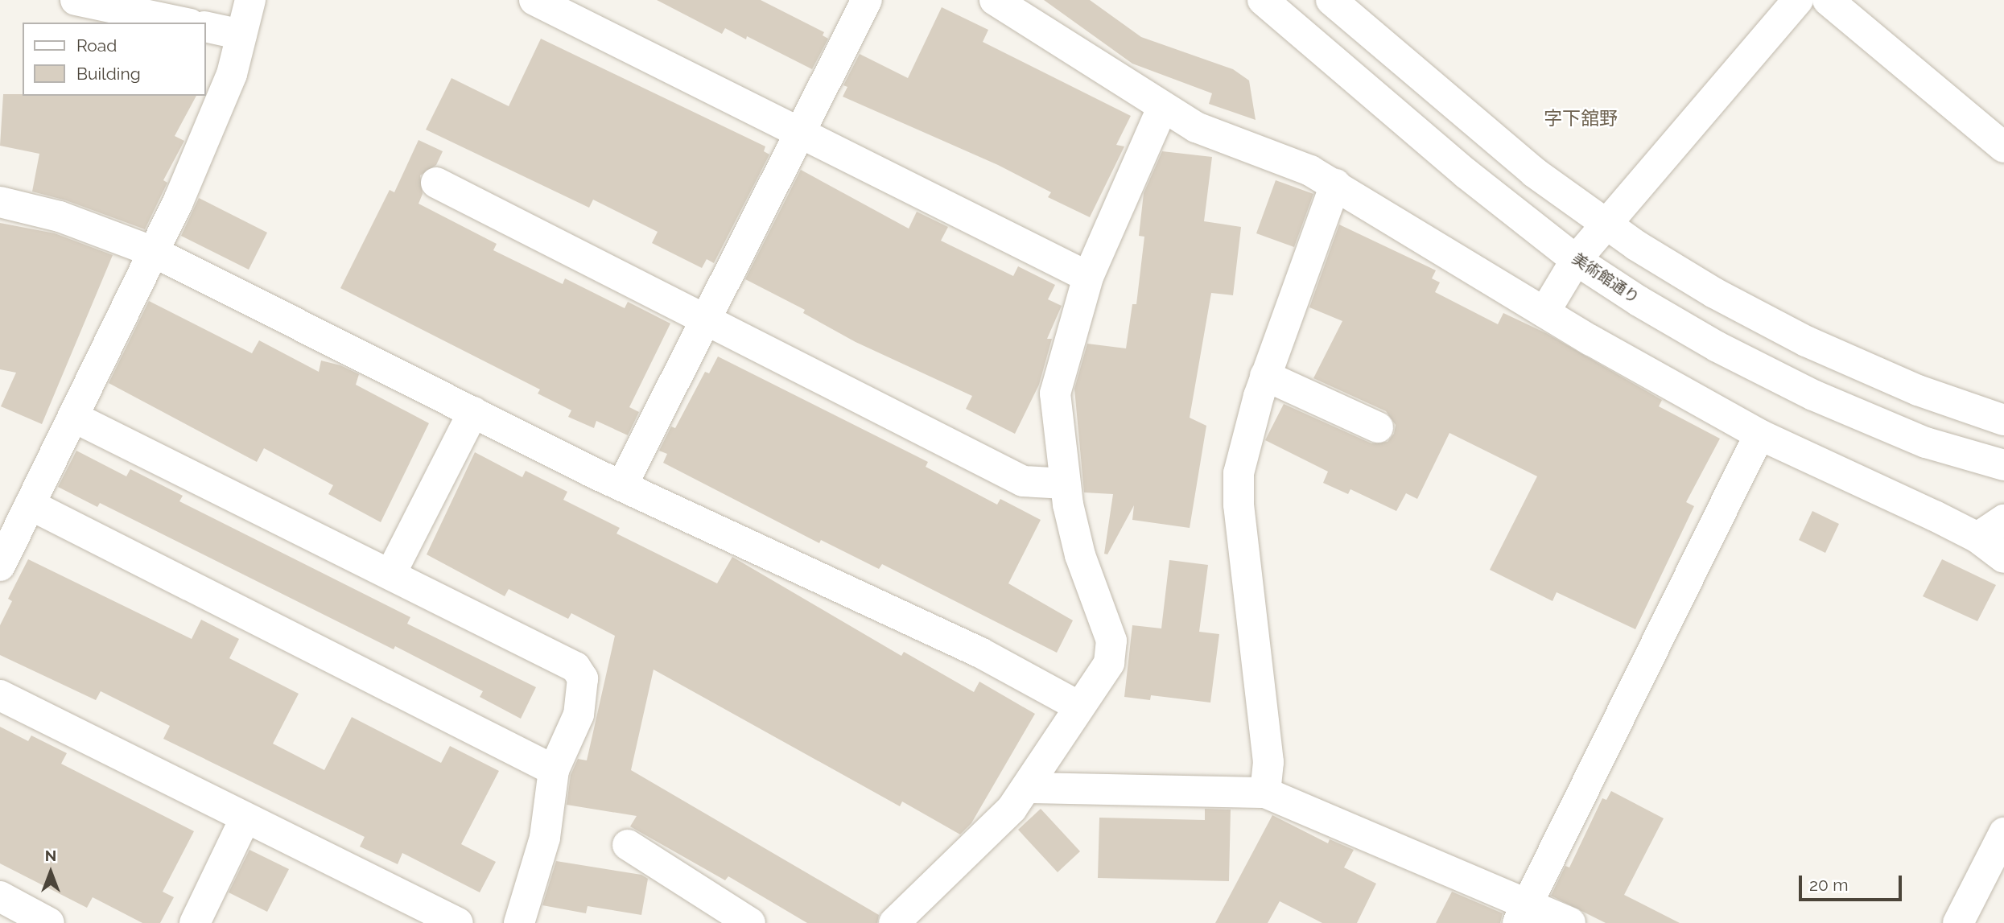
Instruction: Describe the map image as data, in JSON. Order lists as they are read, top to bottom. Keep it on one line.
{"streets":{"street":["美術館通り"]},"districts":["字下舘野"],"legend":["Road","Building"],"scale_bar":"20 m","north":"top"}
